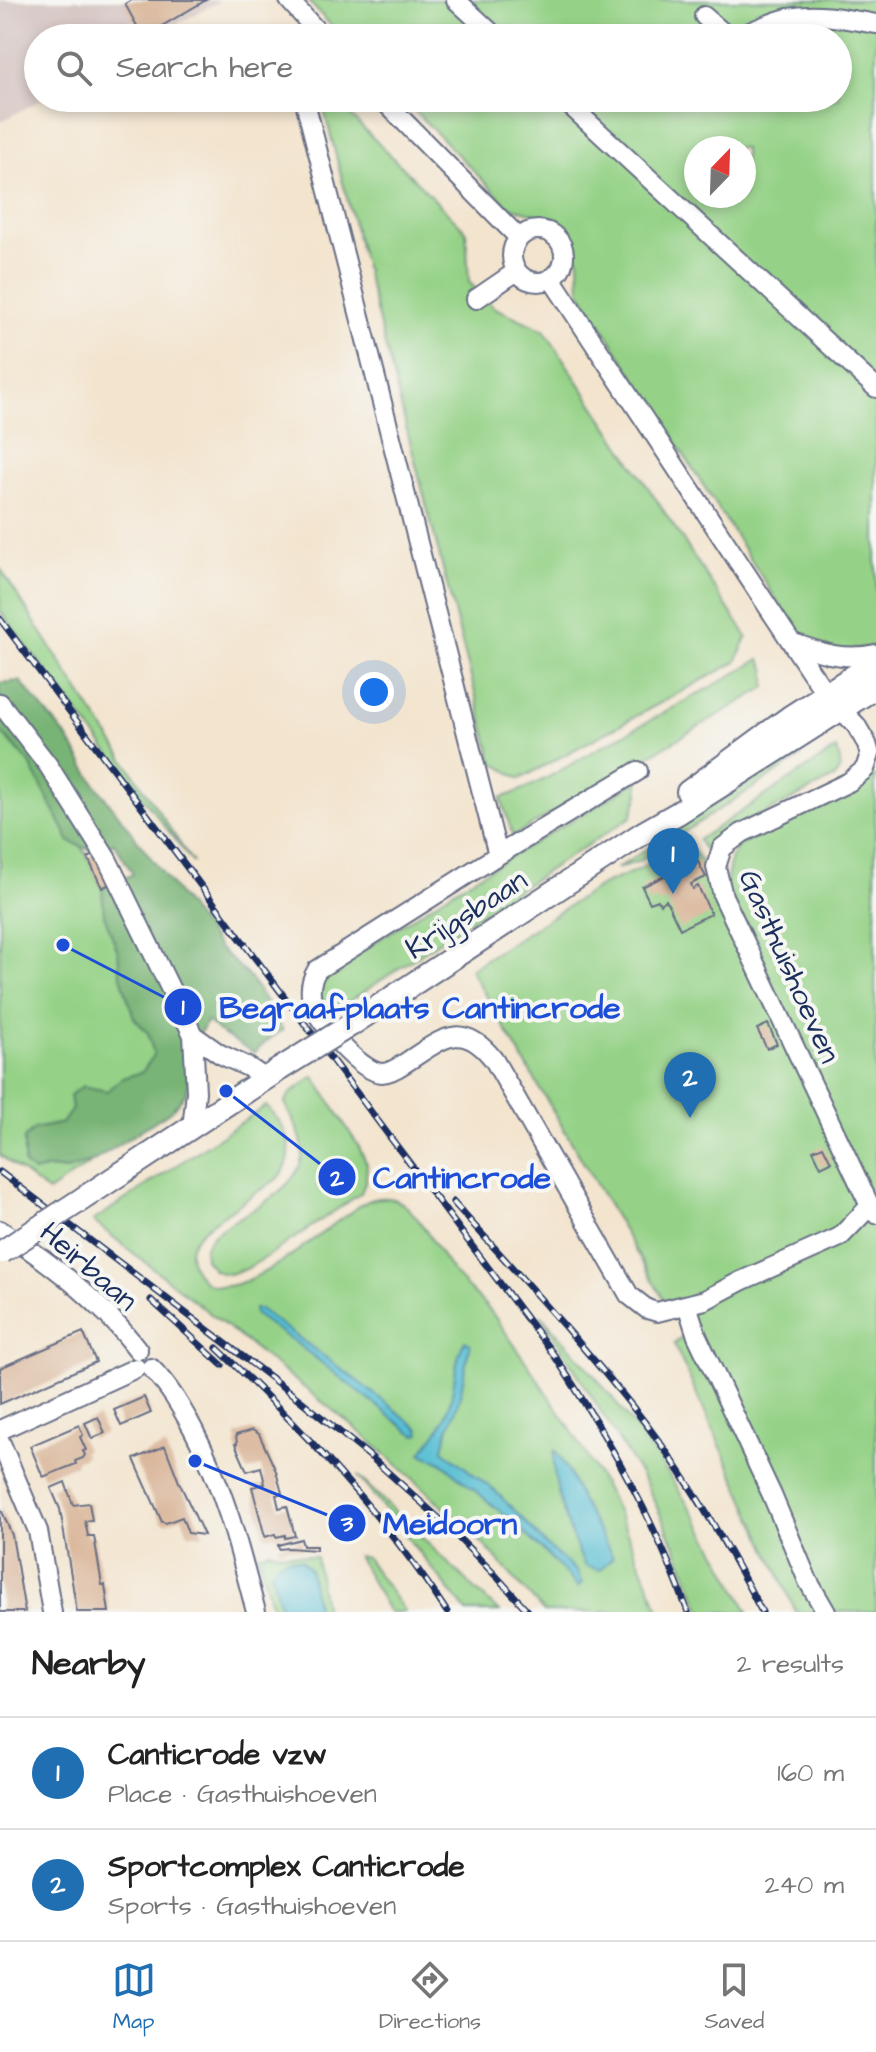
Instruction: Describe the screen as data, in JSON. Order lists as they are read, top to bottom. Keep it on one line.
{"streets":{"main road":["Krijgsbaan"],"street":["Gasthuishoeven","Heirbaan"]},"crossings":[["Krijgsbaan","Gasthuishoeven"],["Krijgsbaan","Heirbaan"]],"places":["Begraafplaats Cantincrode","Cantincrode","Meidoorn"],"north":"top right","page":{"search":"Search here","pins":["1","2"],"heading":["Nearby","2 results"],"list":[{"mark":"1","name":"Canticrode vzw","note":"Place · Gasthuishoeven","value":"160 m"},{"mark":"2","name":"Sportcomplex Canticrode","note":"Sports · Gasthuishoeven","value":"240 m"}],"nav":["Map","Directions","Saved"]}}
